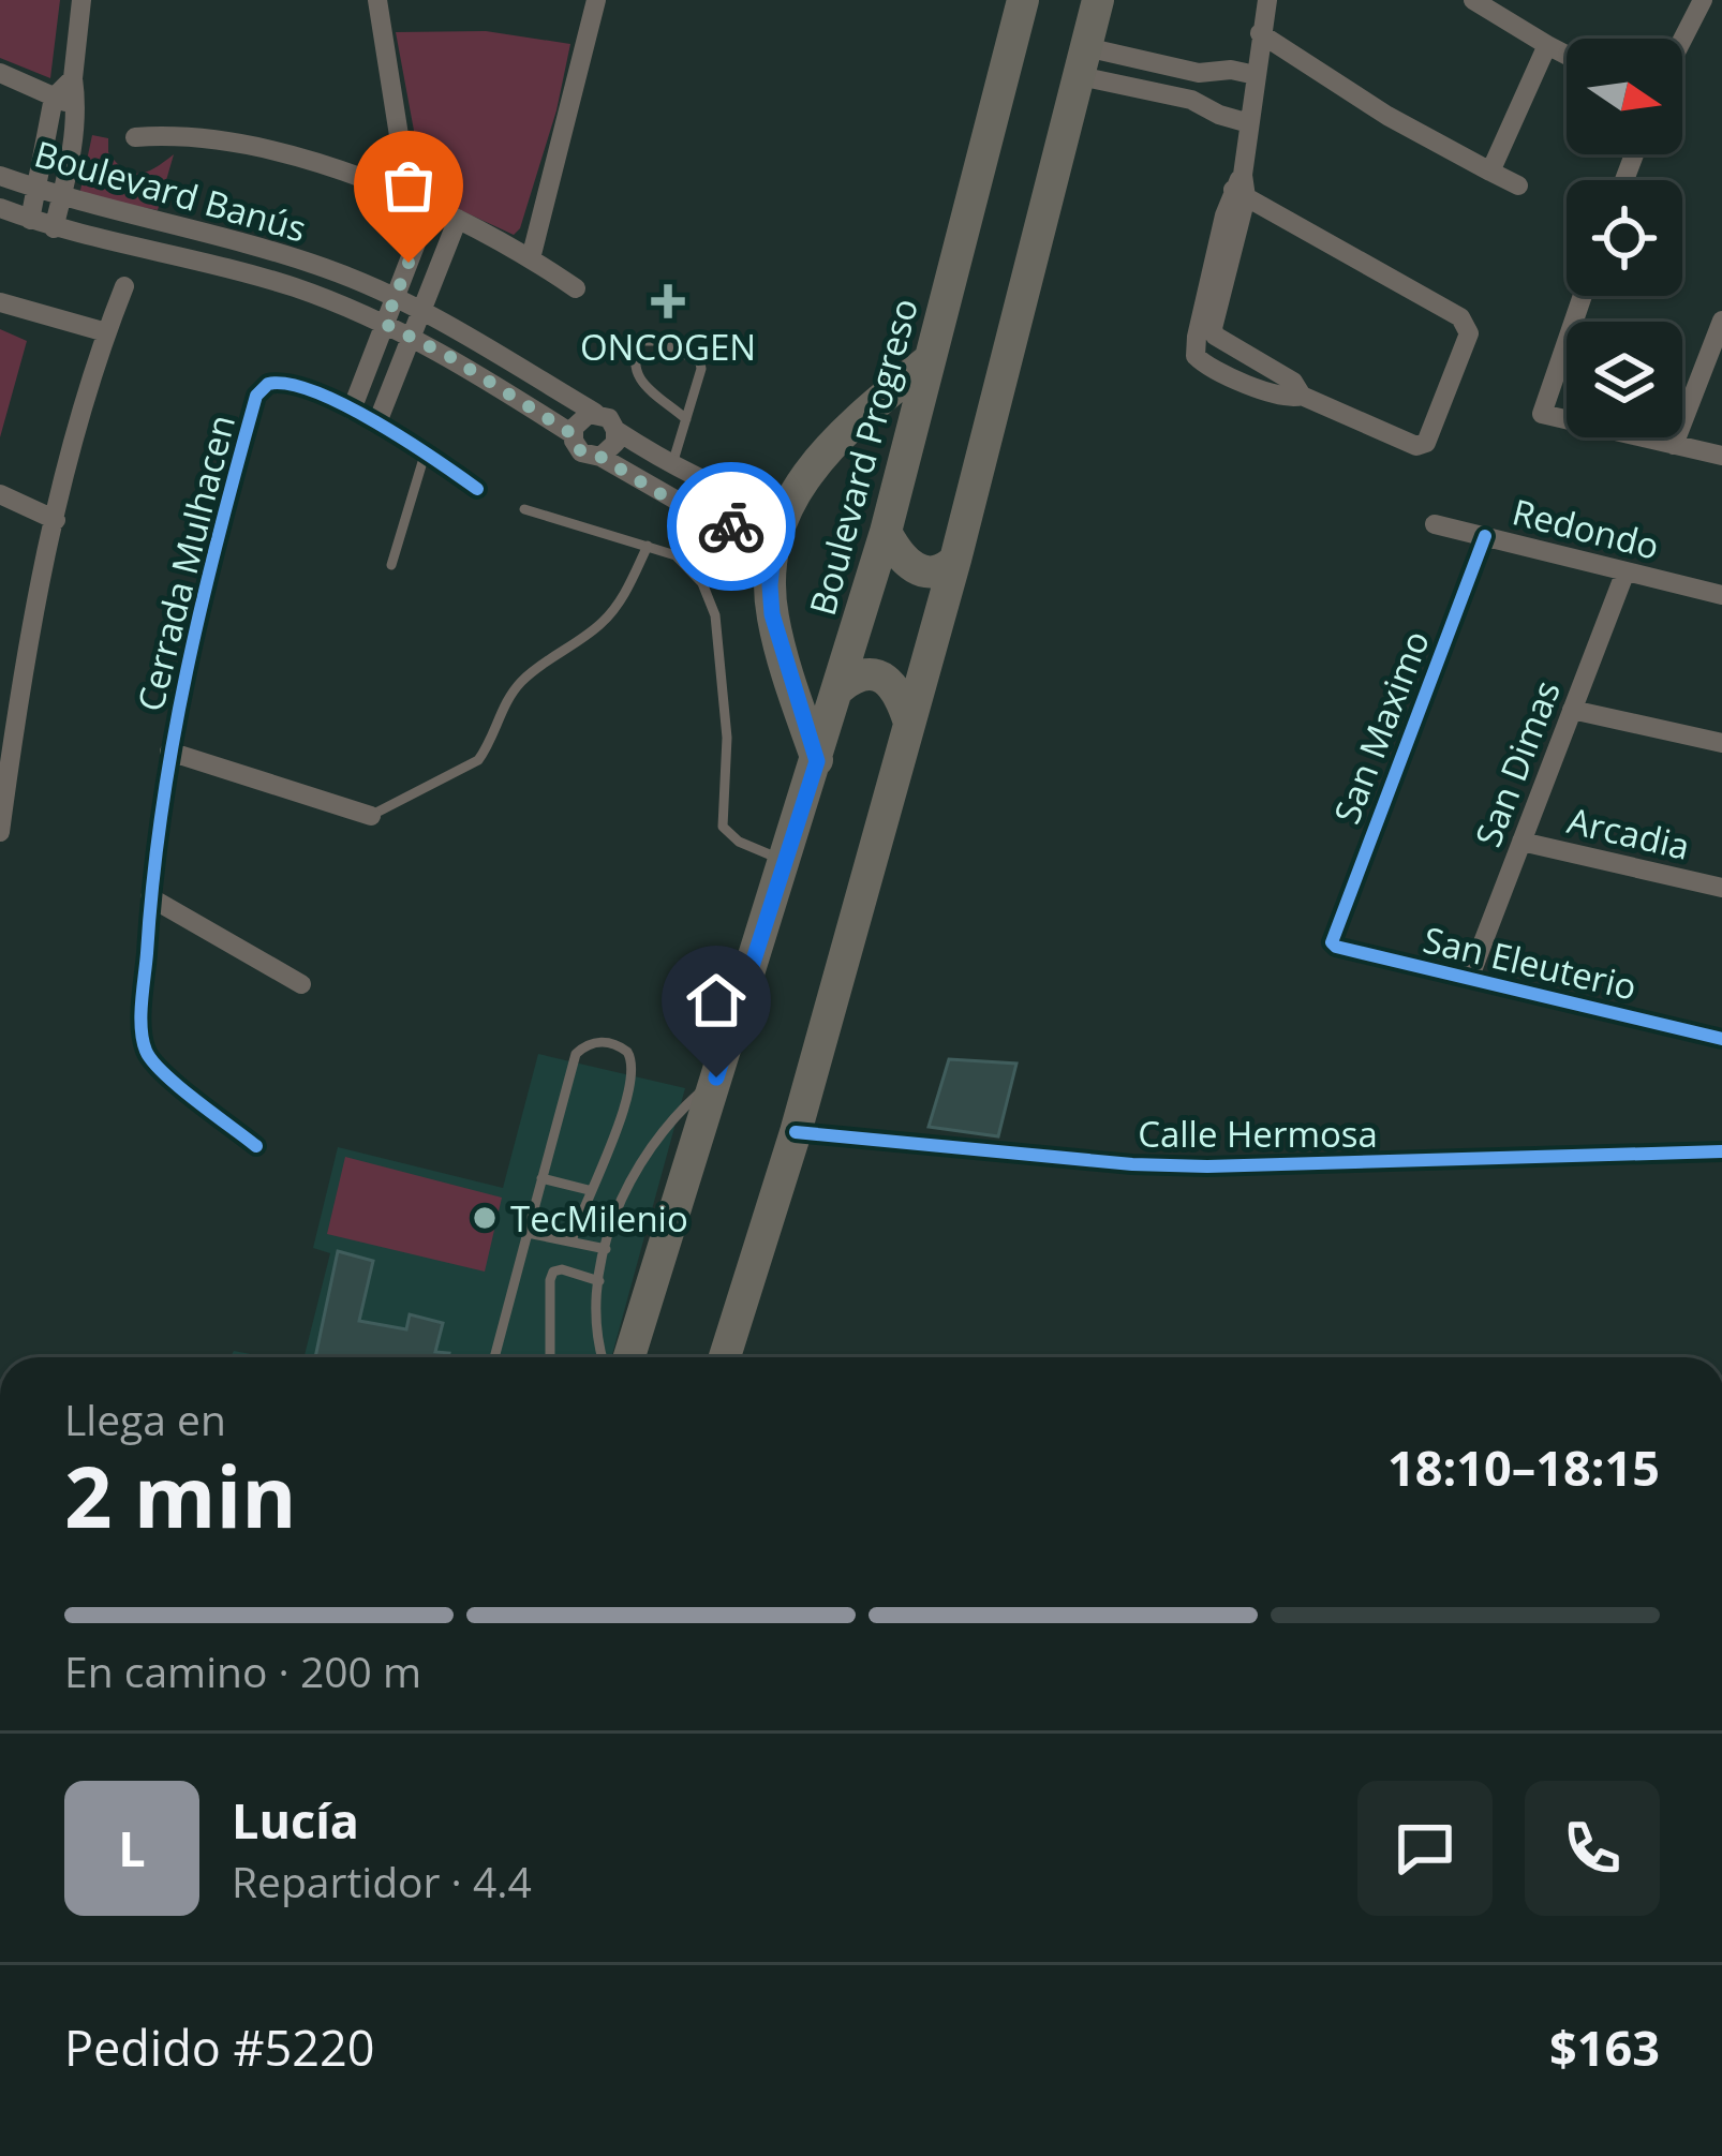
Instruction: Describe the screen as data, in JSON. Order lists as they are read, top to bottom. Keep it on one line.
{"streets":{"main road":["Boulevard Progreso"],"street":["Boulevard Banús","Redondo","Cerrada Mulhacen","San Maximo","San Dimas","Arcadia","San Eleuterio","Calle Hermosa"]},"crossings":[["Redondo","San Maximo"],["Redondo","San Dimas"],["San Maximo","San Eleuterio"],["San Dimas","Arcadia"],["San Dimas","San Eleuterio"]],"places":{"health":["ONCOGEN"],"other":["TecMilenio"]},"north":"right","page":{"heading":["2 min","Llega en","18:10–18:15"],"panel":["Lucía","Repartidor · 4.4","Pedido #5220","$163"],"bar":"En camino · 200 m","round":"L"}}
